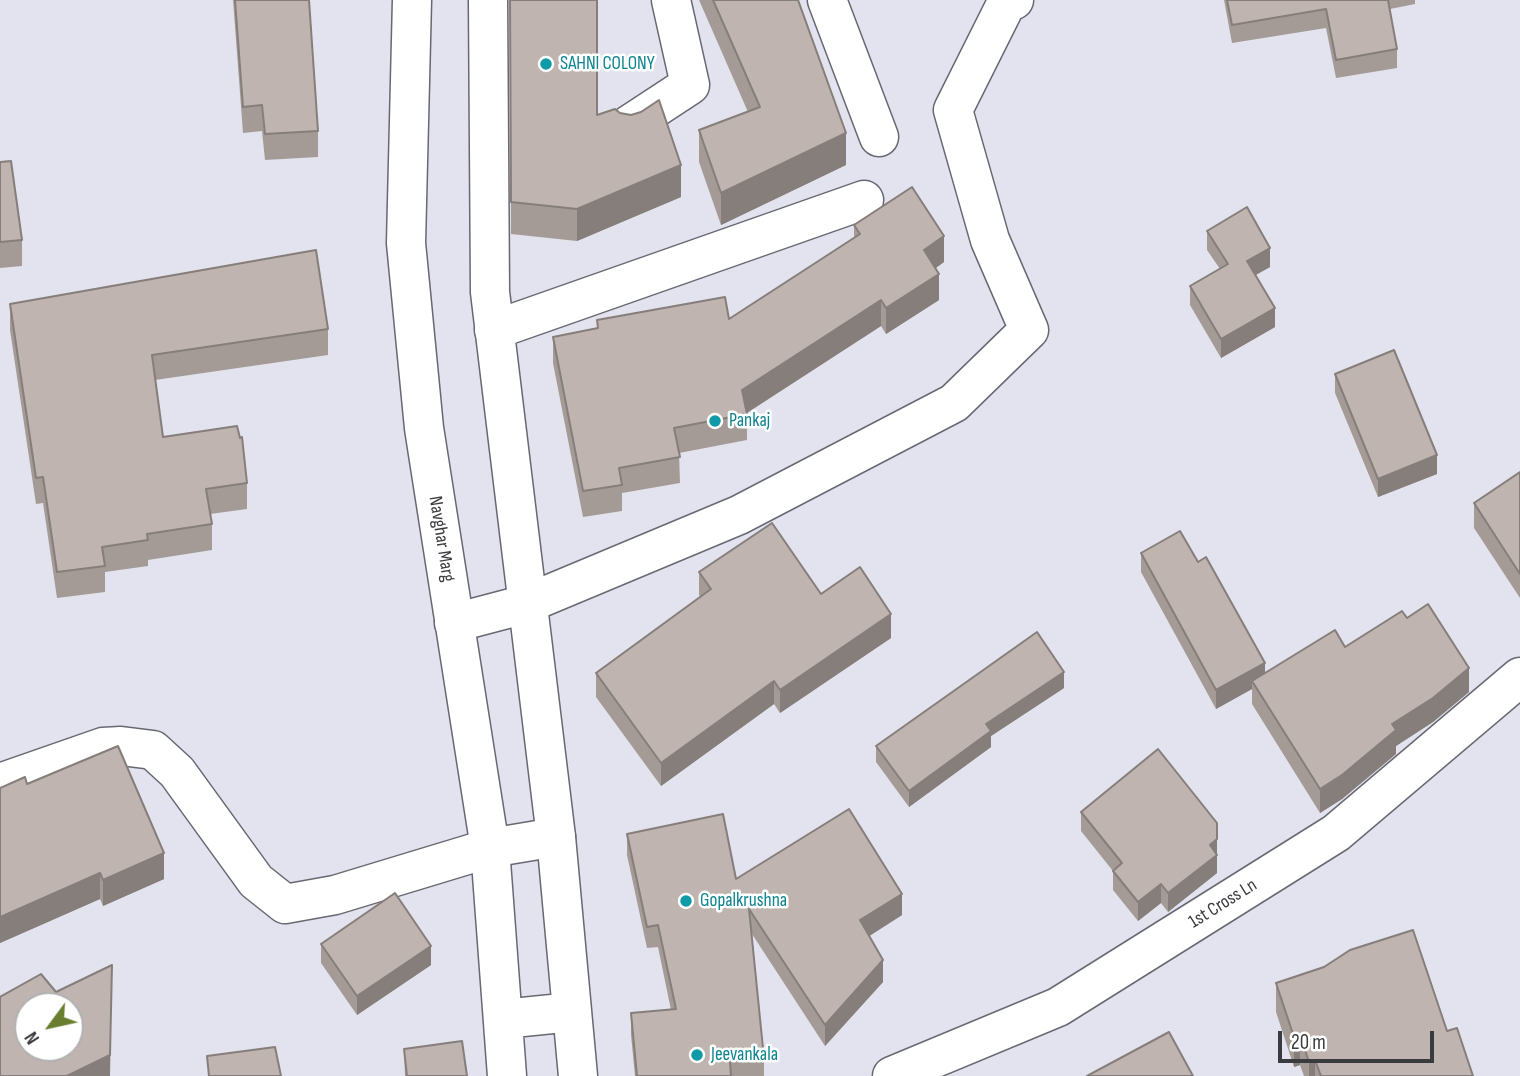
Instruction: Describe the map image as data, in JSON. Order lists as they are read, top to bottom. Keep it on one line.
{"streets":{"street":["Navghar Marg","1st Cross Ln"]},"places":["SAHNI COLONY","Pankaj","Gopalkrushna","Jeevankala"],"scale_bar":"20 m","north":"bottom left"}
